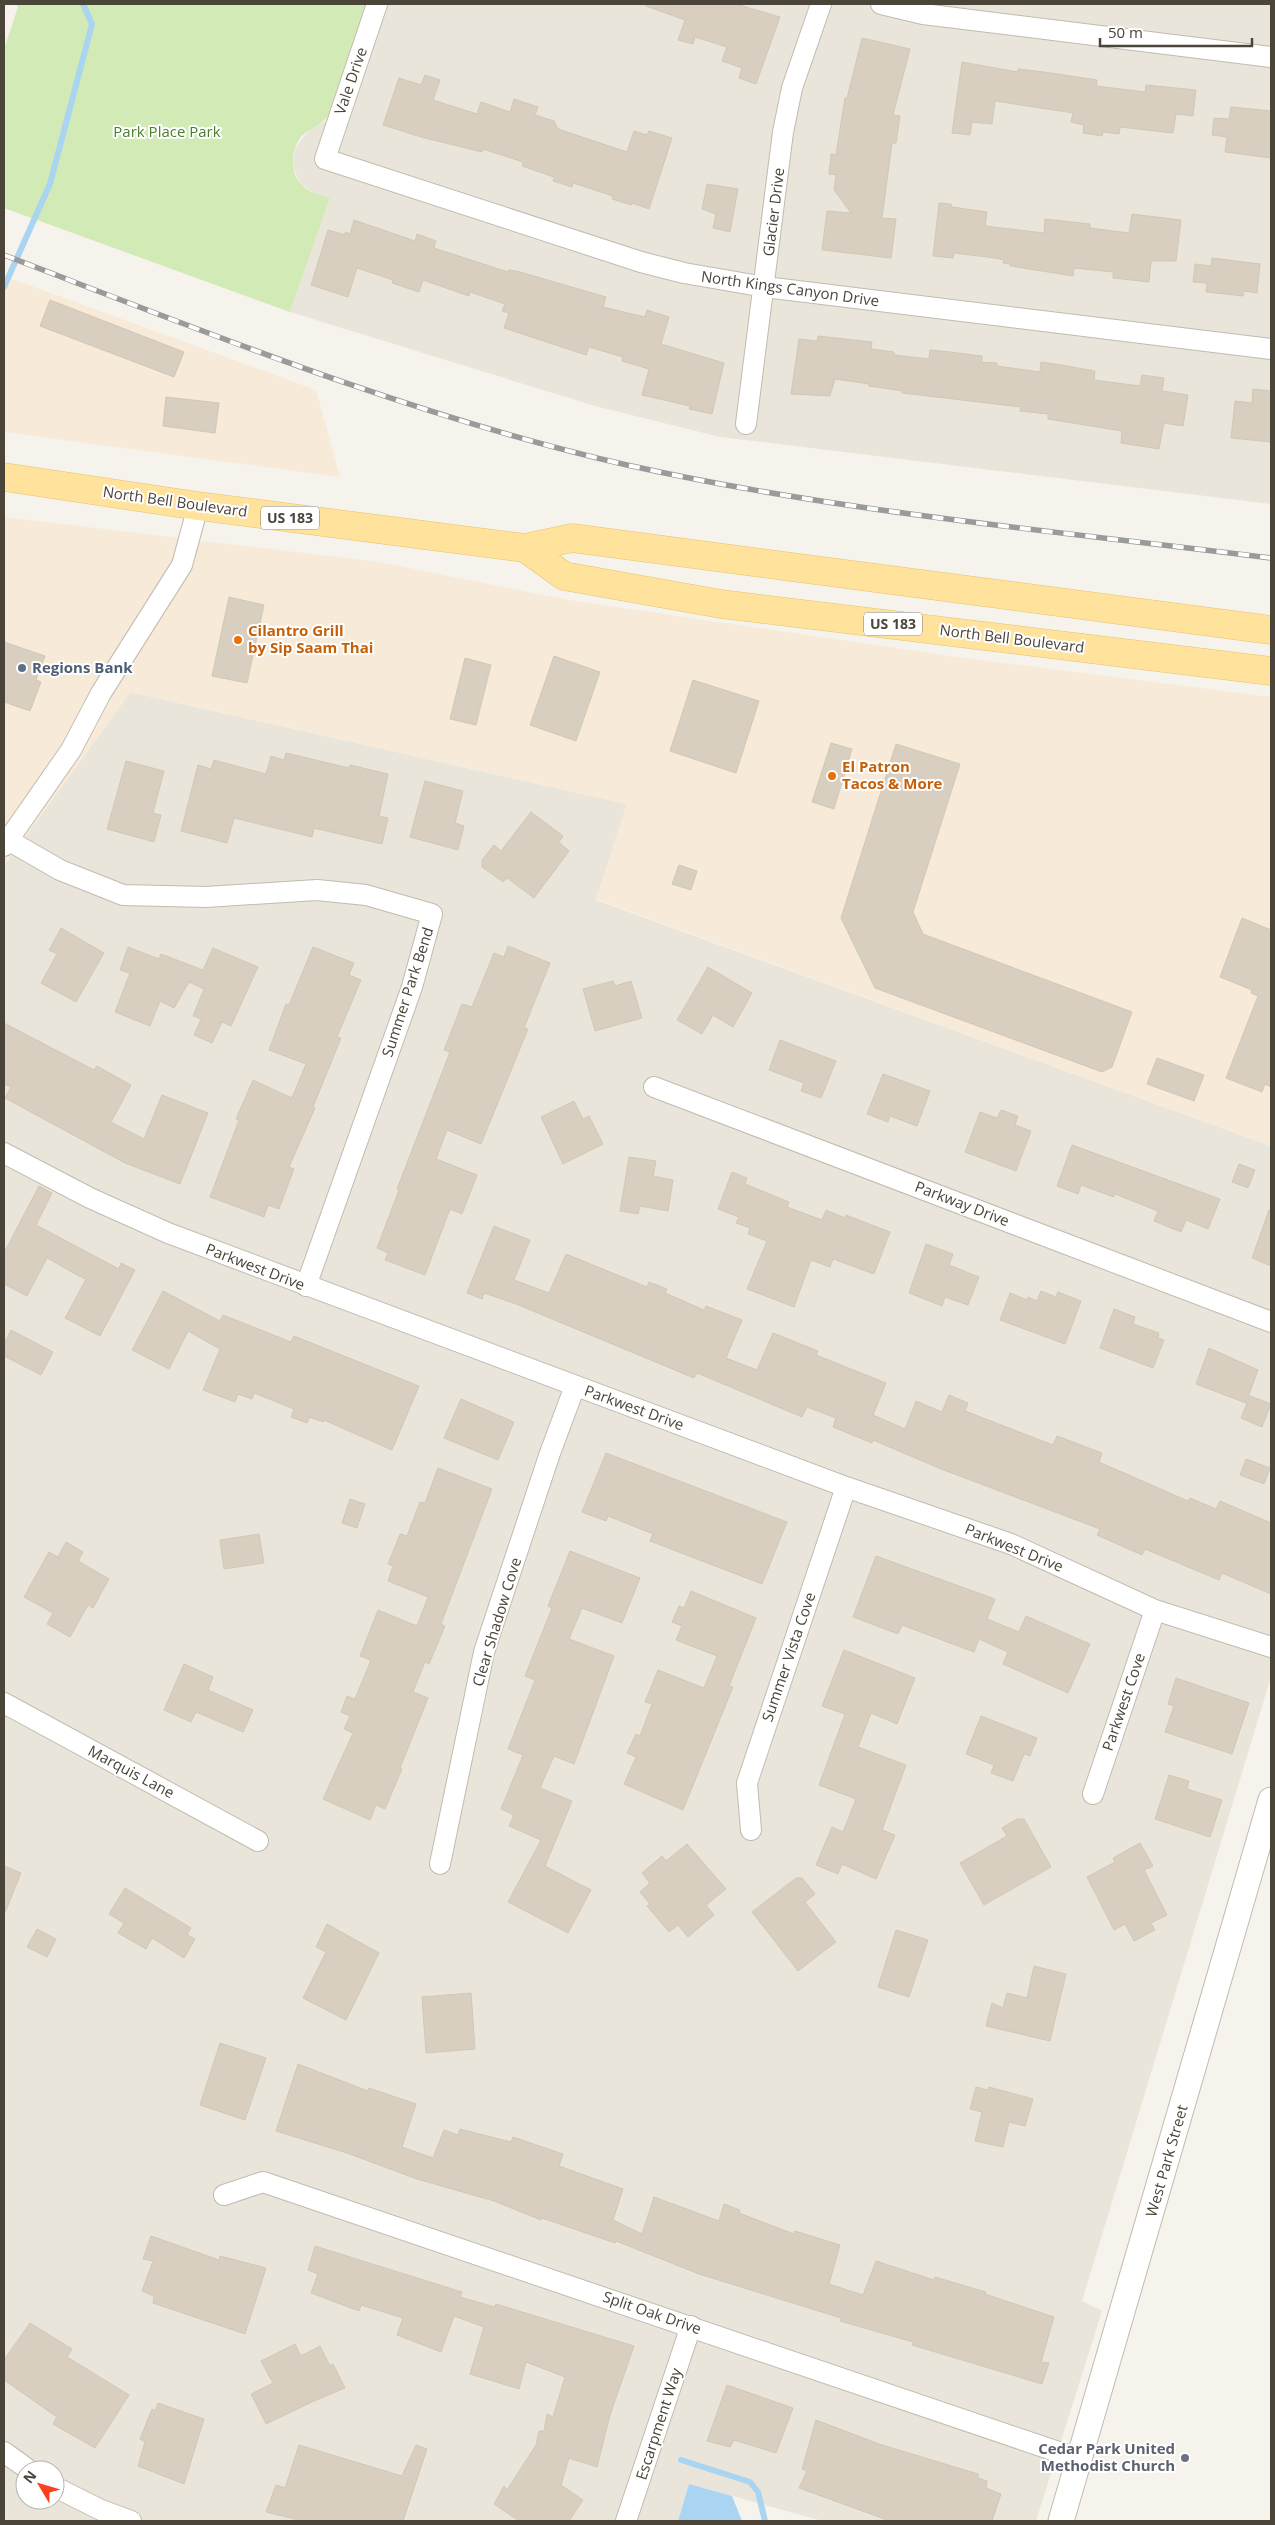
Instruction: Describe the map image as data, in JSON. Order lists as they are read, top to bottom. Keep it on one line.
{"streets":{"main road":["North Bell Boulevard","US 183"],"street":["Vale Drive","Glacier Drive","North Kings Canyon Drive","Summer Park Bend","Parkway Drive","Parkwest Drive","Clear Shadow Cove","Summer Vista Cove","Parkwest Cove","Marquis Lane","West Park Street","Split Oak Drive","Escarpment Way"]},"crossings":[["Vale Drive","North Kings Canyon Drive"],["Glacier Drive","North Kings Canyon Drive"],["Summer Park Bend","Parkwest Drive"],["Parkwest Drive","Clear Shadow Cove"],["Parkwest Drive","Summer Vista Cove"],["Parkwest Drive","Parkwest Cove"],["West Park Street","Split Oak Drive"],["Split Oak Drive","Escarpment Way"]],"parks":["Park Place Park"],"places":["Cilantro Grill by Sip Saam Thai","Regions Bank","El Patron Tacos & More","Cedar Park United Methodist Church"],"scale_bar":"50 m","north":"top left"}
